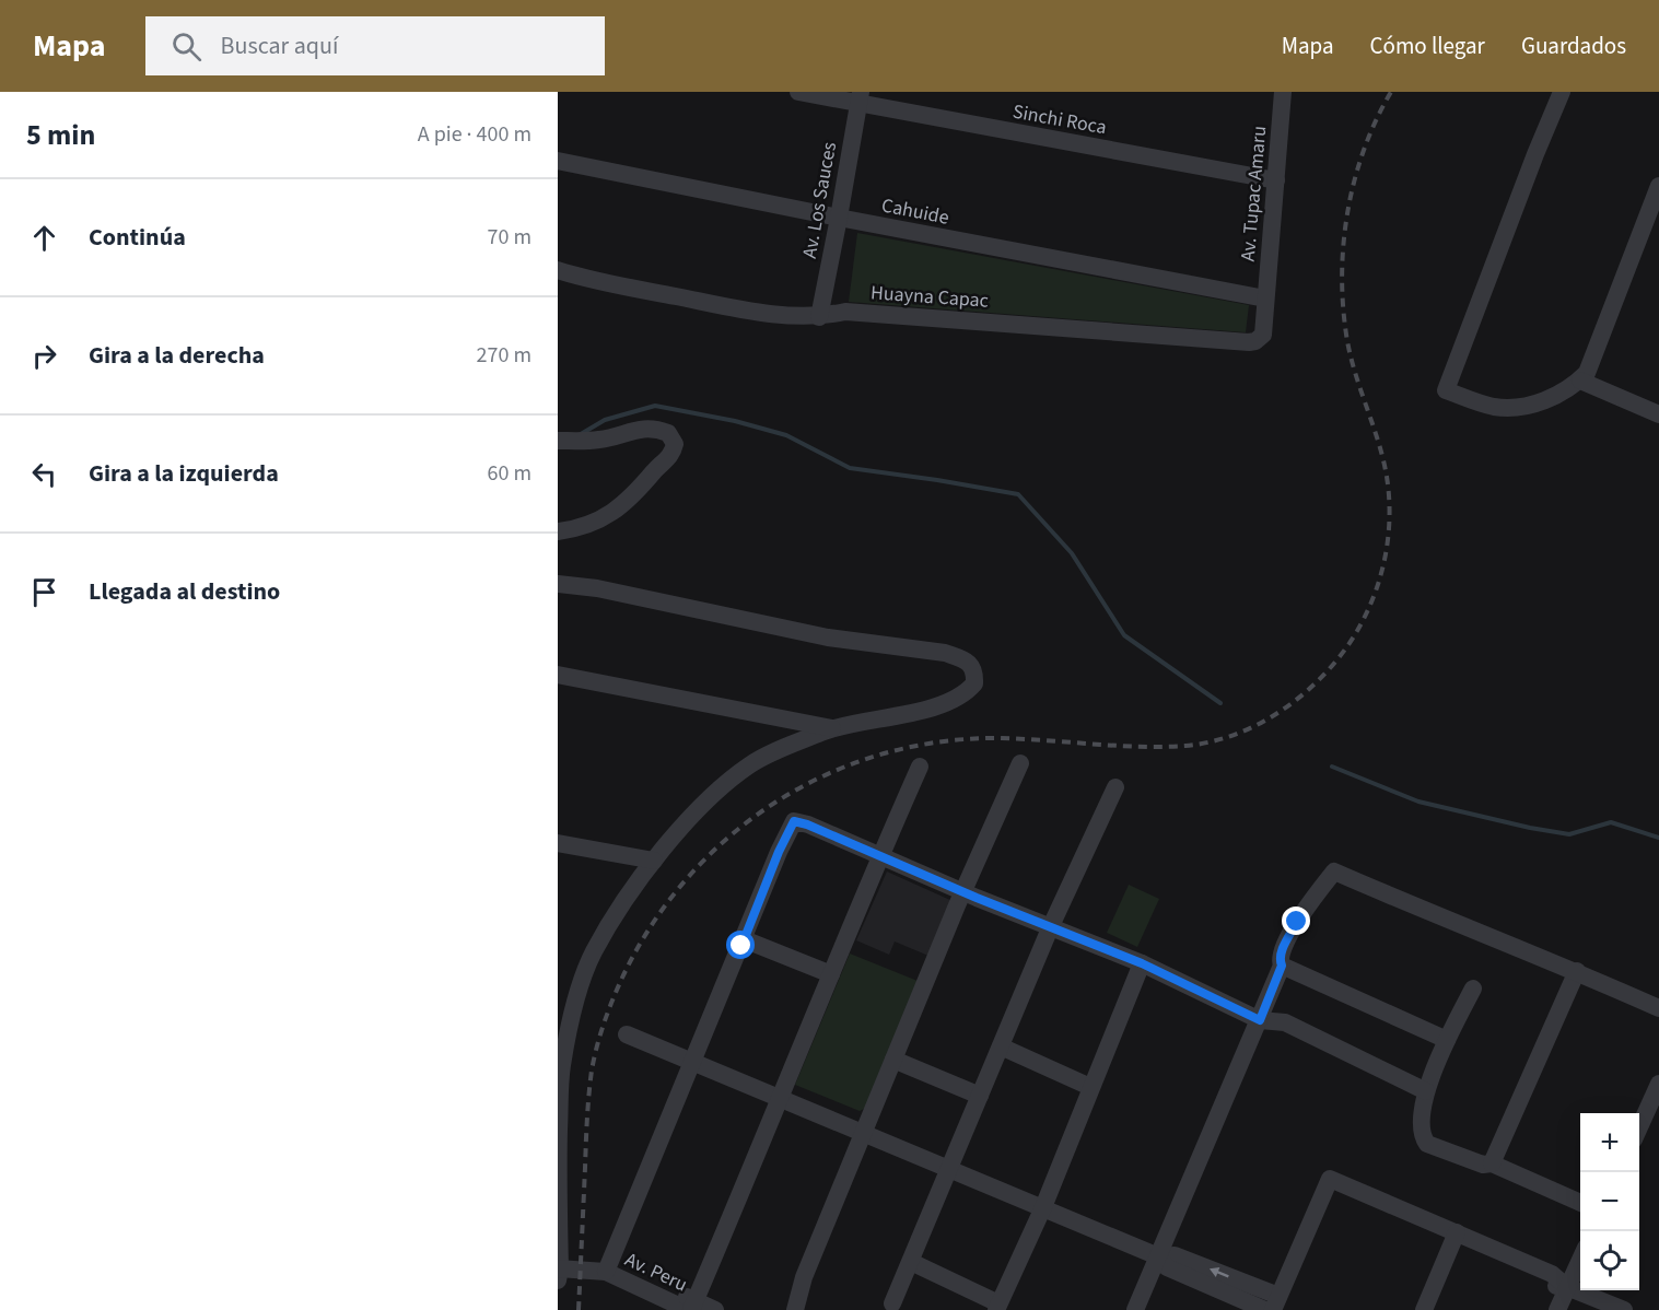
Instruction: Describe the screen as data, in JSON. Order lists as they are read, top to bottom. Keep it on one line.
{"streets":{"street":["Sinchi Roca","Av. Tupac Amaru","Av. Los Sauces","Cahuide","Huayna Capac"]},"crossings":[["Sinchi Roca","Av. Tupac Amaru"],["Sinchi Roca","Av. Los Sauces"],["Av. Tupac Amaru","Cahuide"],["Av. Tupac Amaru","Huayna Capac"],["Av. Los Sauces","Cahuide"],["Av. Los Sauces","Huayna Capac"],["Cahuide","Huayna Capac"]],"page":{"header":"Mapa","search":"Buscar aquí","nav":["Mapa","Cómo llegar","Guardados"],"heading":["5 min","A pie · 400 m"],"list":[["Continúa","70 m"],["Gira a la derecha","270 m"],["Gira a la izquierda","60 m"],"Llegada al destino"],"map_buttons":["+","−"]}}
